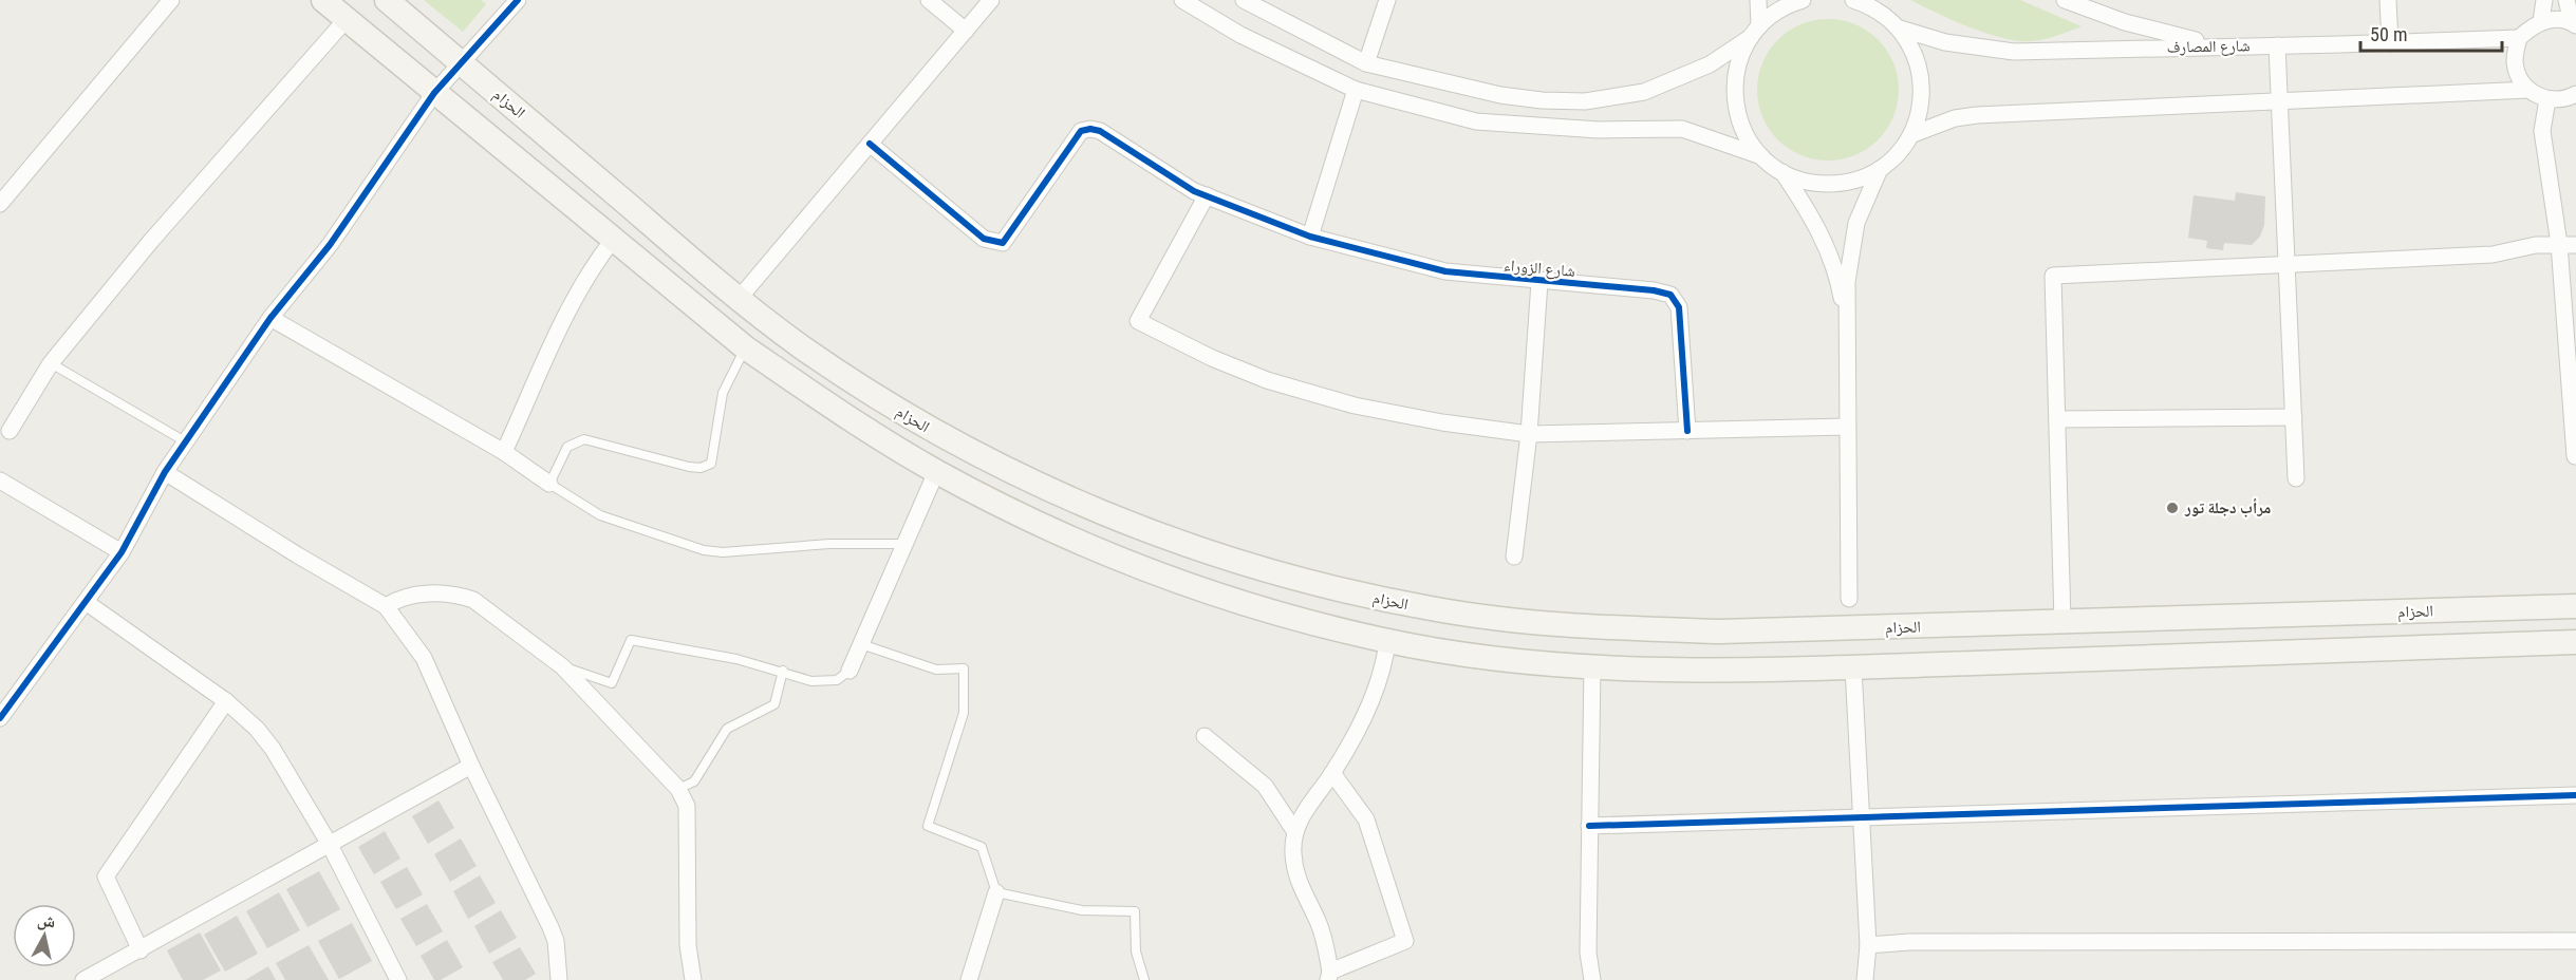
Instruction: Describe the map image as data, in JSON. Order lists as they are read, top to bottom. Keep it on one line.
{"streets":{"main road":["الحزام"],"street":["شارع المصارف","شارع الزوراء"]},"places":["مرأب دجلة تور"],"scale_bar":"50 m","north":"top"}
